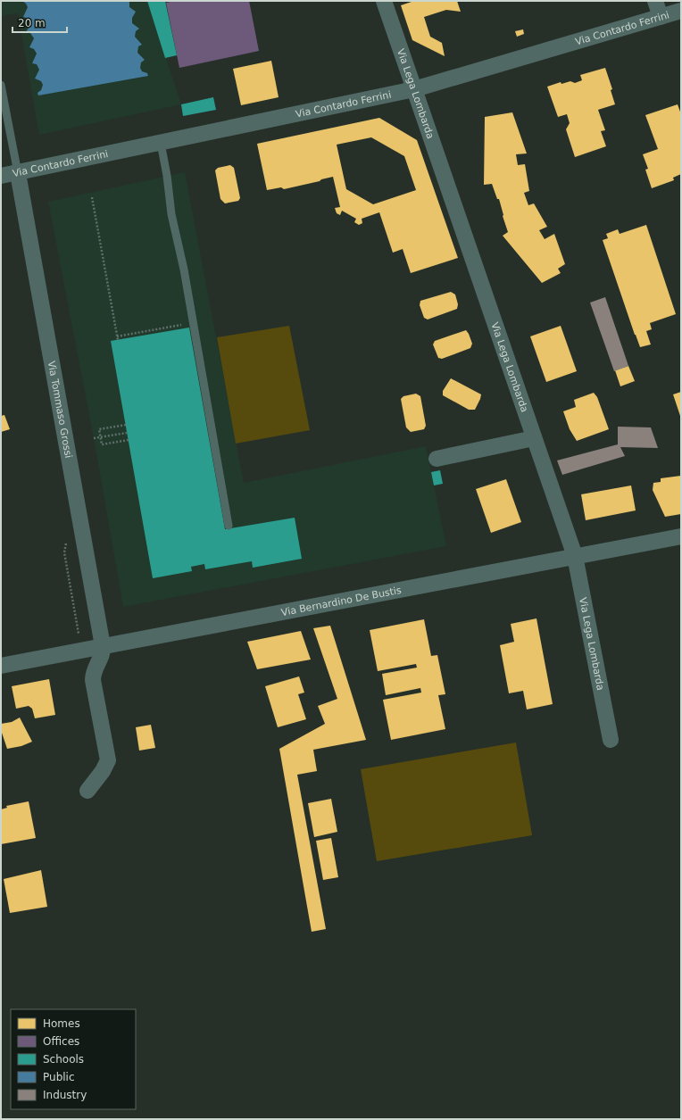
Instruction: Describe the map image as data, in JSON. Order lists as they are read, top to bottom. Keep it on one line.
{"streets":{"street":["Via Contardo Ferrini","Via Lega Lombarda","Via Tommaso Grossi","Via Bernardino De Bustis"]},"crossings":[["Via Contardo Ferrini","Via Lega Lombarda"],["Via Contardo Ferrini","Via Tommaso Grossi"],["Via Lega Lombarda","Via Bernardino De Bustis"],["Via Tommaso Grossi","Via Bernardino De Bustis"]],"legend":["Homes","Offices","Schools","Public","Industry"],"scale_bar":"20 m"}
